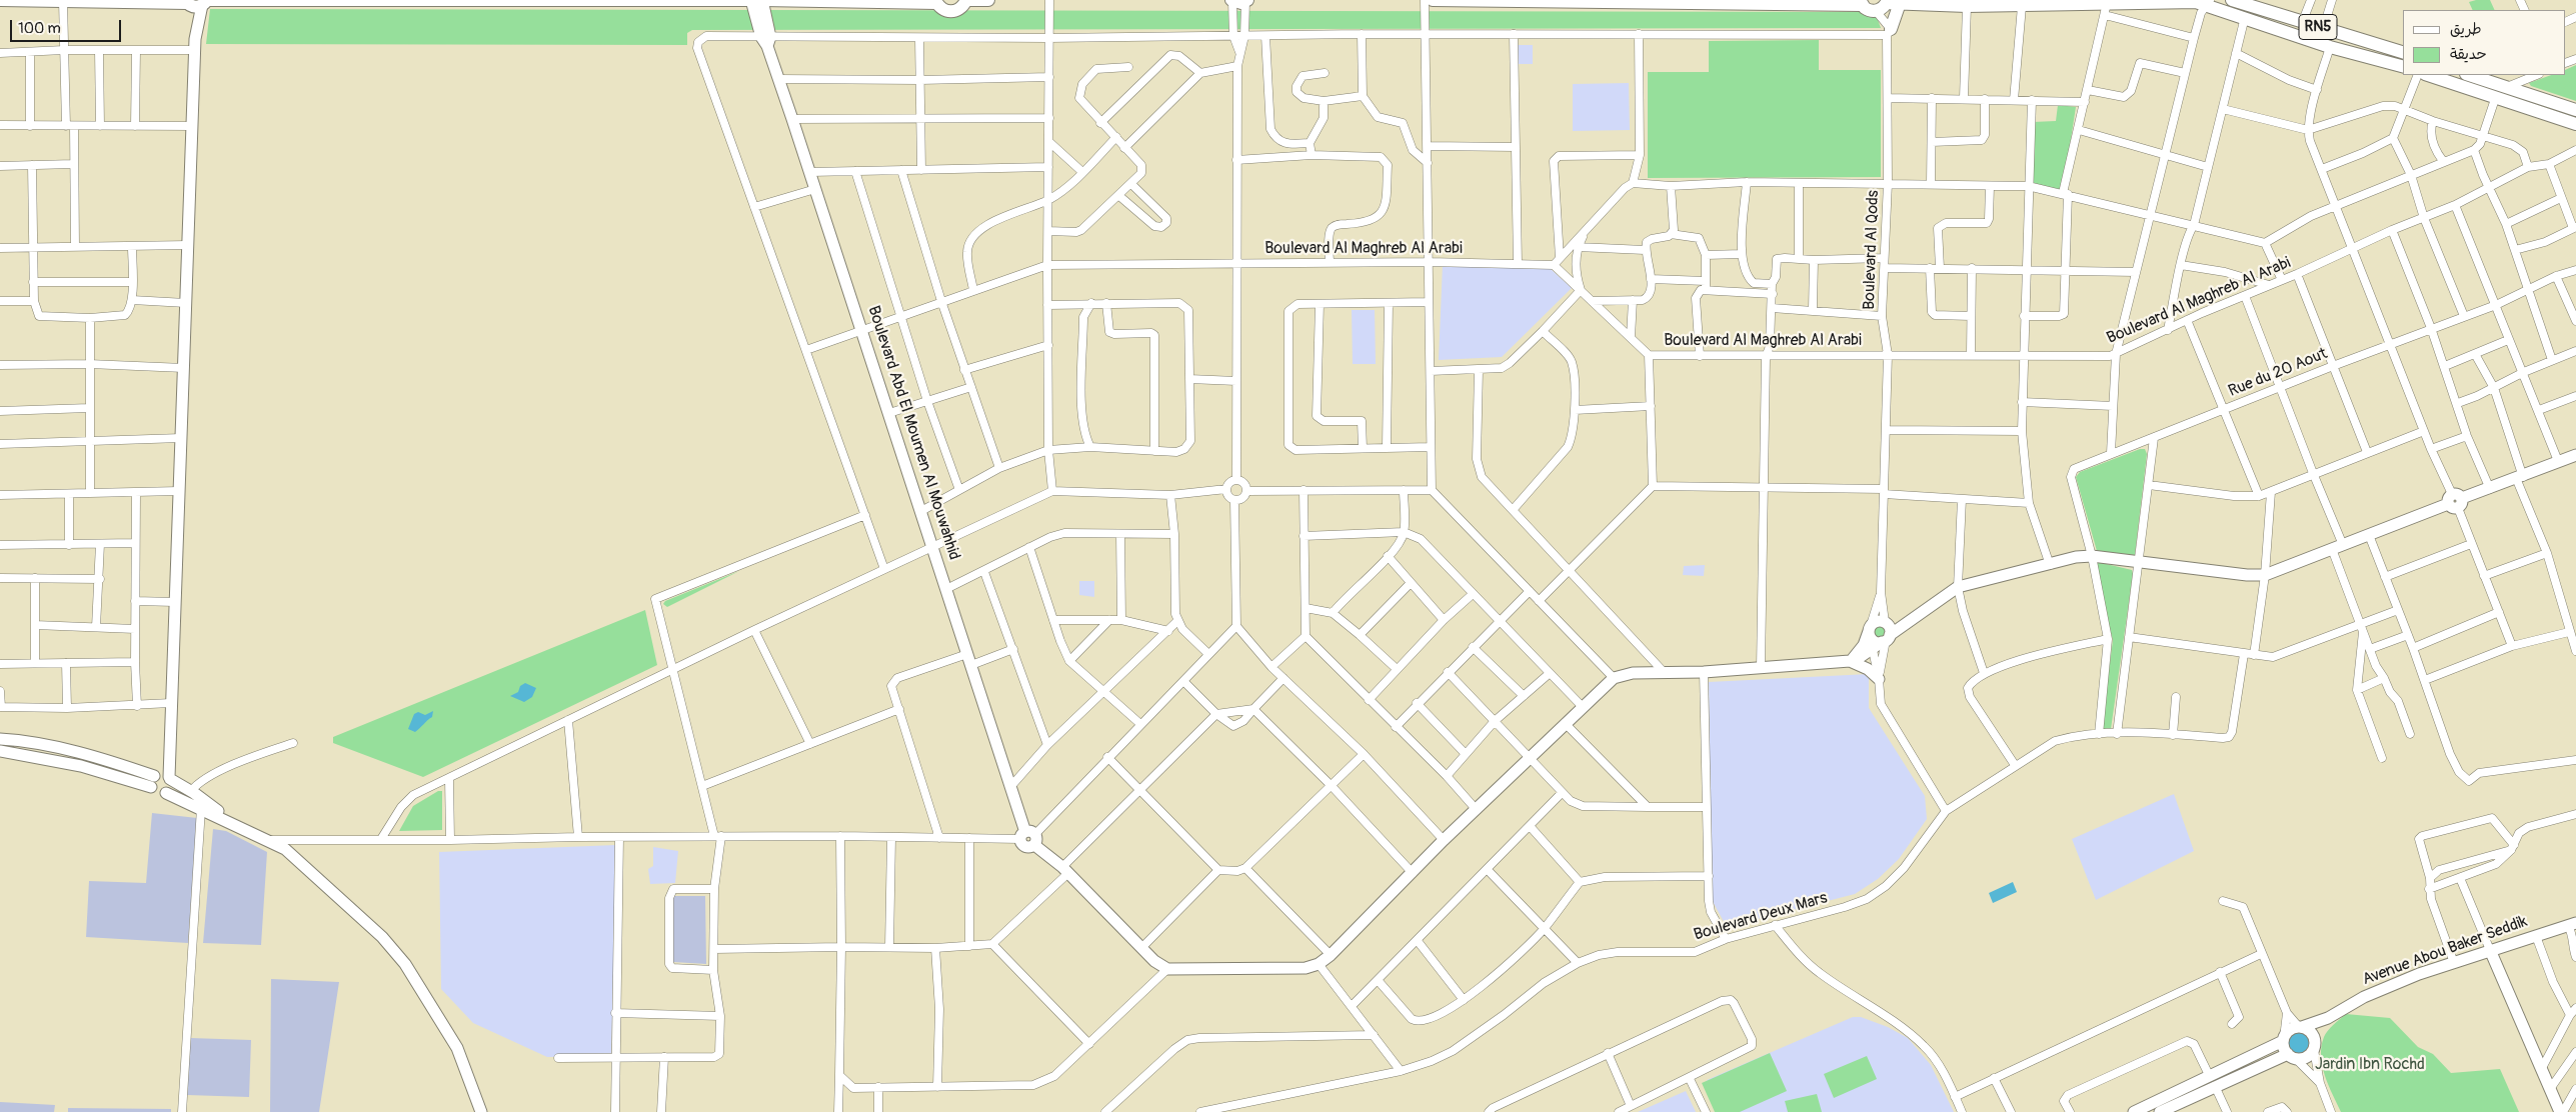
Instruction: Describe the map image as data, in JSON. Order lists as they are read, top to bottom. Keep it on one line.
{"streets":{"main road":["RN5"],"street":["Boulevard Al Maghreb Al Arabi","Boulevard Al Qods","Rue du 20 Aout","Boulevard Abd El Moumen Al Mouwahhid","Boulevard Deux Mars","Avenue Abou Baker Seddik"]},"crossings":[["Boulevard Al Maghreb Al Arabi","Boulevard Al Qods"],["Boulevard Al Maghreb Al Arabi","Boulevard Abd El Moumen Al Mouwahhid"],["Rue du 20 Aout","Boulevard Deux Mars"]],"parks":["Jardin Ibn Rochd"],"legend":["طريق","حديقة"],"scale_bar":"100 m"}
